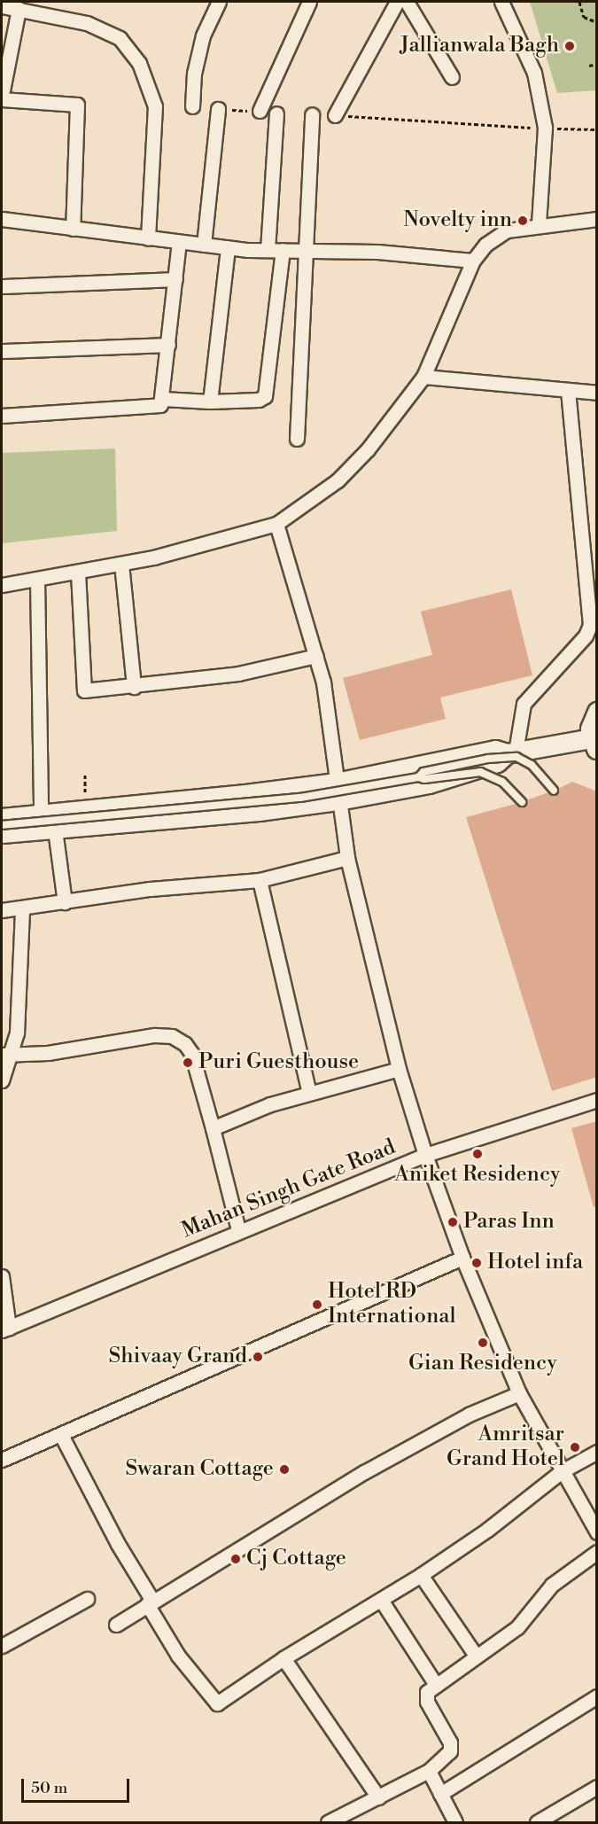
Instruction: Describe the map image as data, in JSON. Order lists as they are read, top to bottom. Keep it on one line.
{"streets":{"street":["Mahan Singh Gate Road"]},"places":["Jallianwala Bagh","Novelty inn","Puri Guesthouse","Aniket Residency","Paras Inn","Hotel infa","Hotel RD International","Gian Residency","Shivaay Grand","Amritsar Grand Hotel","Swaran Cottage","Cj Cottage"],"scale_bar":"50 m"}
